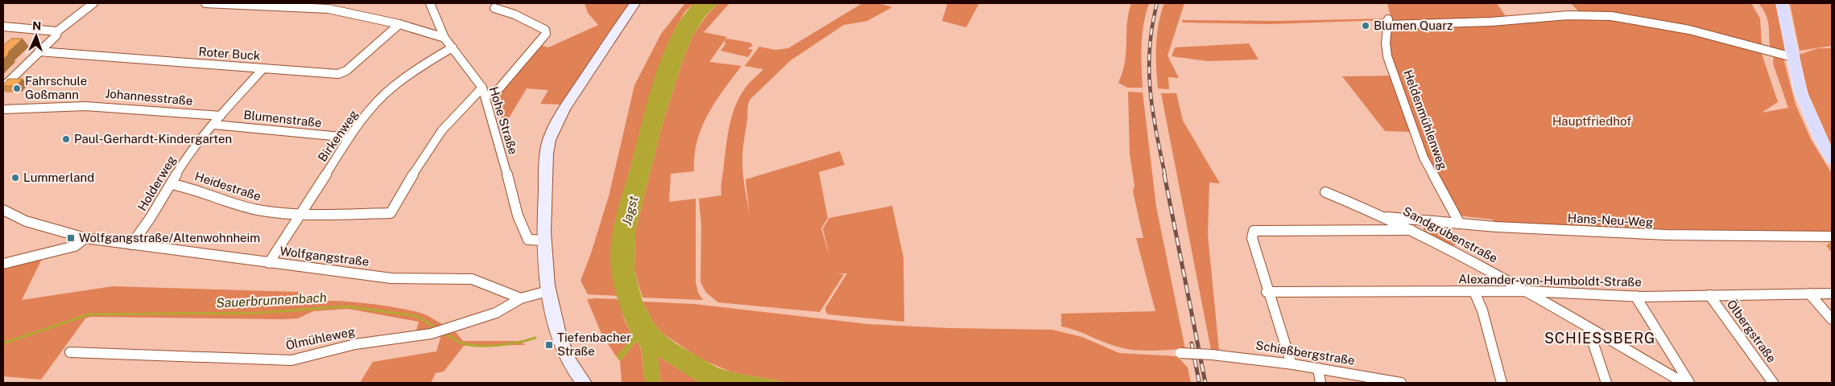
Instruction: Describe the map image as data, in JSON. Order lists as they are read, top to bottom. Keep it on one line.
{"streets":{"street":["Roter Buck","Johannesstraße","Blumenstraße","Heldenmühlenweg","Hohe Straße","Birkenweg","Holderweg","Heidestraße","Hans-Neu-Weg","Sandgrubenstraße","Wolfgangstraße","Alexander-von-Humboldt-Straße","Ölbergstraße","Ölmühleweg","Schießbergstraße"]},"crossings":[["Roter Buck","Holderweg"],["Johannesstraße","Holderweg"],["Blumenstraße","Birkenweg"],["Blumenstraße","Holderweg"],["Heldenmühlenweg","Hans-Neu-Weg"],["Hohe Straße","Birkenweg"],["Hohe Straße","Heidestraße"],["Birkenweg","Heidestraße"],["Birkenweg","Wolfgangstraße"],["Holderweg","Heidestraße"],["Holderweg","Wolfgangstraße"],["Hans-Neu-Weg","Sandgrubenstraße"],["Sandgrubenstraße","Alexander-von-Humboldt-Straße"],["Wolfgangstraße","Ölmühleweg"],["Alexander-von-Humboldt-Straße","Ölbergstraße"]],"districts":["SCHIESSBERG"],"water":["Jagst","Sauerbrunnenbach"],"parks":["Hauptfriedhof"],"places":{"other":["Blumen Quarz","Fahrschule Goßmann","Paul-Gerhardt-Kindergarten","Lummerland"],"transit":["Wolfgangstraße/Altenwohnheim","Tiefenbacher Straße"]},"north":"top"}
